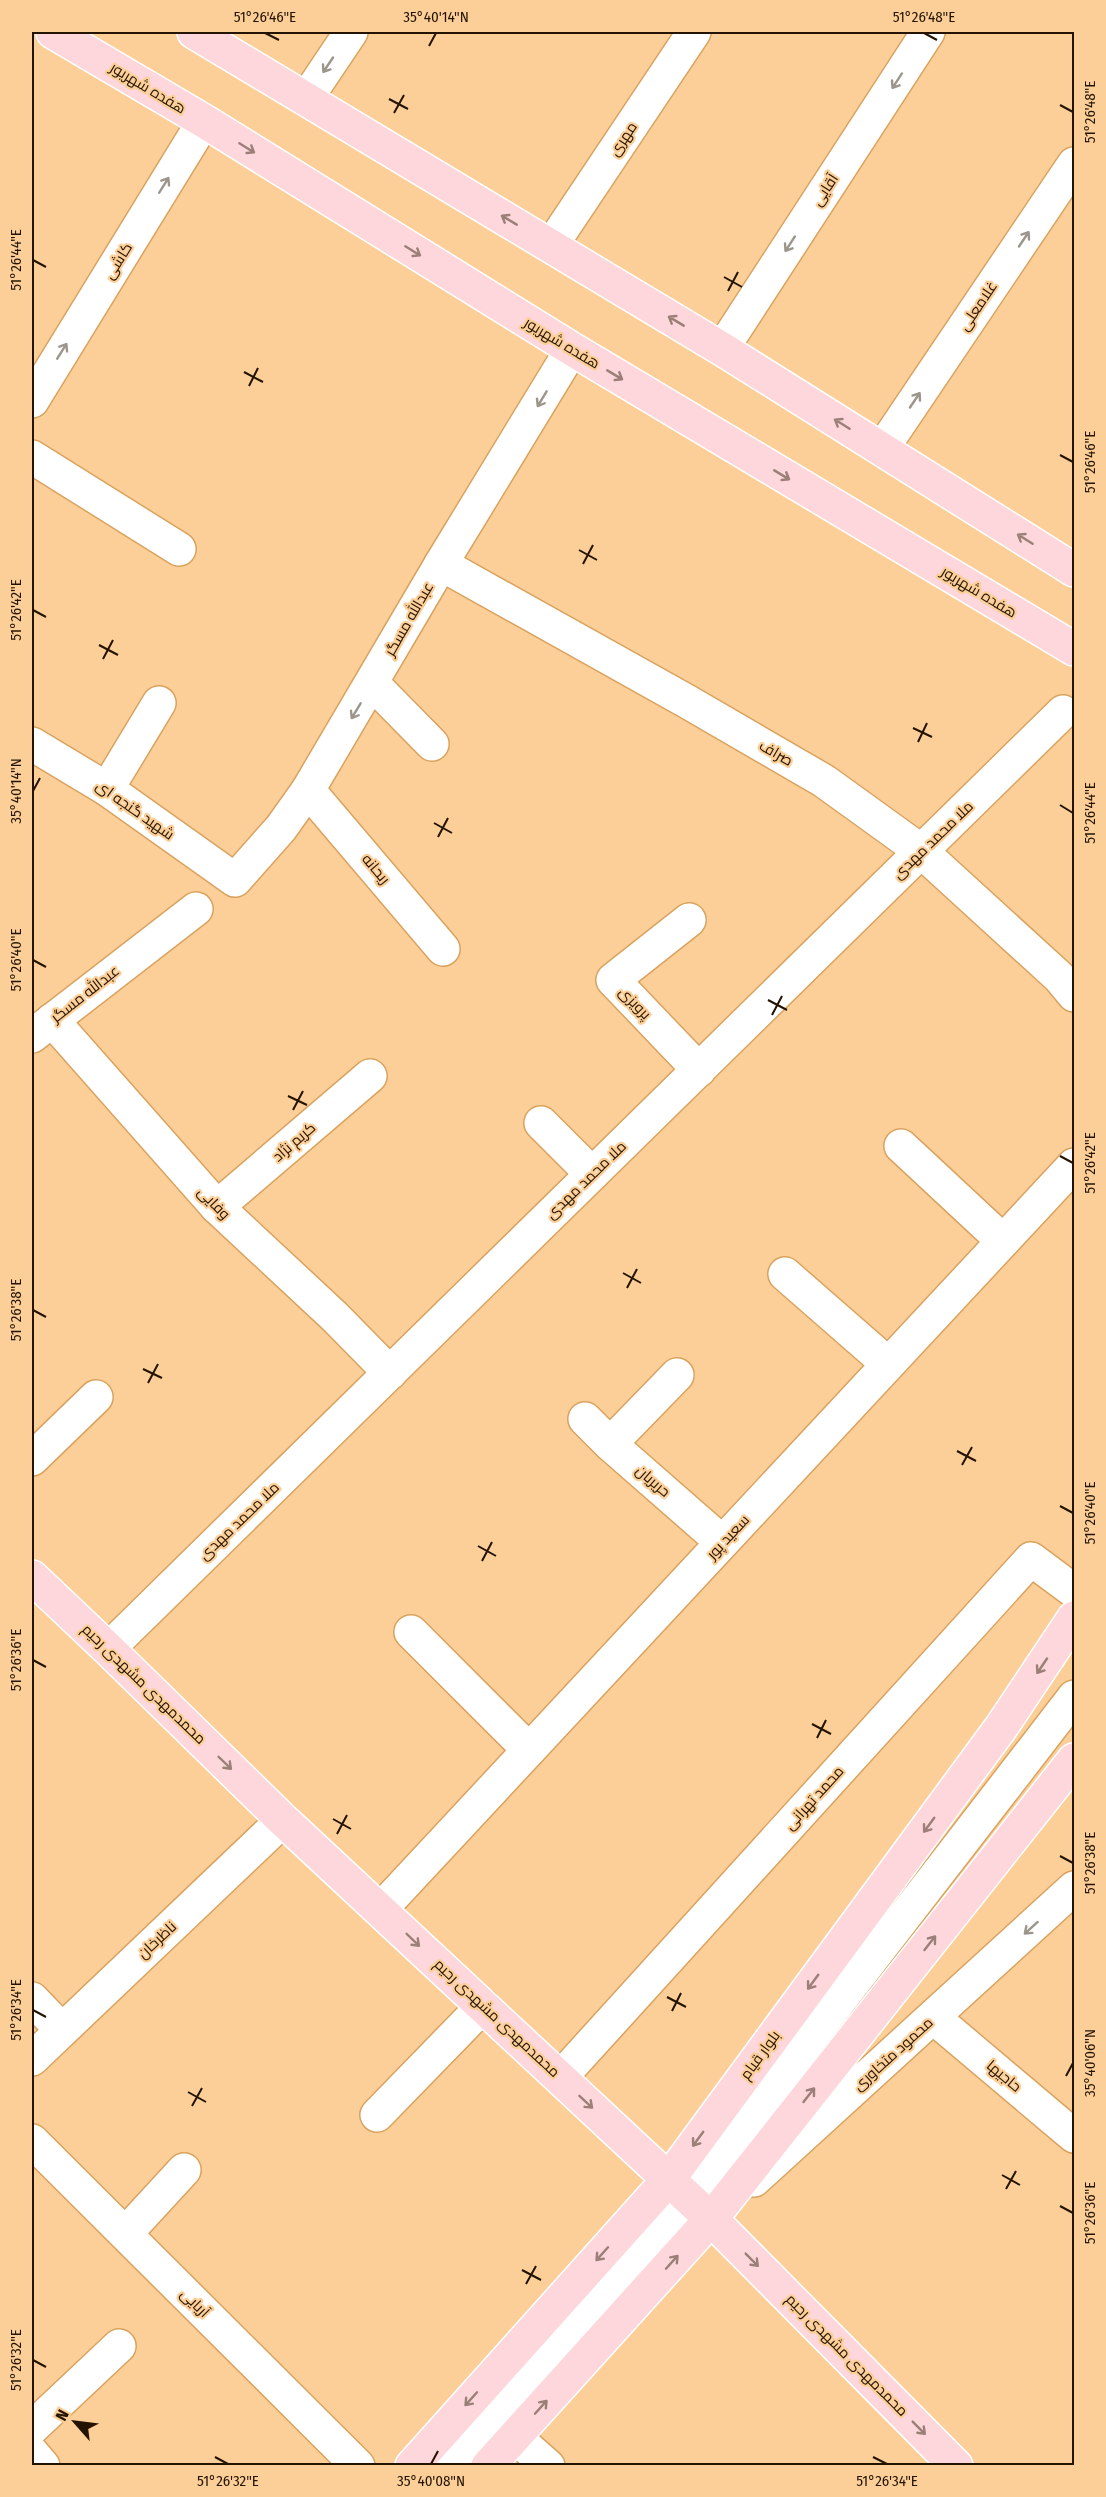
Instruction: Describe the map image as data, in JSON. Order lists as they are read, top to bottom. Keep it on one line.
{"streets":{"main road":["هفده شهریور","محمدمهدی مشهدی رحیم","بلوار قیام"],"street":["مهری","آقایی","کاشی","غلامعلی","عبدالله مسگر","صراف","شهید گنجه ای","ملا محمد مهدی","ریحانه","پرویزی","کریم نژاد","وفایی","حریریان","سعید پور","محمد تهرانی","ناظرخان","محمود متخاوری","حاجیها","آریایی"]},"crossings":[["هفده شهریور","کاشی"],["هفده شهریور","عبدالله مسگر"],["عبدالله مسگر","صراف"],["عبدالله مسگر","شهید گنجه ای"],["عبدالله مسگر","ریحانه"],["عبدالله مسگر","وفایی"],["صراف","ملا محمد مهدی"],["ملا محمد مهدی","پرویزی"],["ملا محمد مهدی","وفایی"],["ملا محمد مهدی","محمدمهدی مشهدی رحیم"],["کریم نژاد","وفایی"],["حریریان","سعید پور"],["سعید پور","محمدمهدی مشهدی رحیم"],["محمدمهدی مشهدی رحیم","محمد تهرانی"],["محمدمهدی مشهدی رحیم","ناظرخان"],["محمدمهدی مشهدی رحیم","محمود متخاوری"],["محمدمهدی مشهدی رحیم","بلوار قیام"],["محمود متخاوری","بلوار قیام"],["محمود متخاوری","حاجیها"]],"one_way":["آقایی","کاشی","غلامعلی","عبدالله مسگر","محمدمهدی مشهدی رحیم"],"north":"top left","coordinates":["51°26'46\"E","35°40'14\"N","51°26'48\"E","51°26'44\"E","51°26'42\"E","51°26'40\"E","51°26'38\"E","51°26'36\"E","51°26'34\"E","35°40'06\"N","51°26'32\"E","35°40'08\"N"]}
